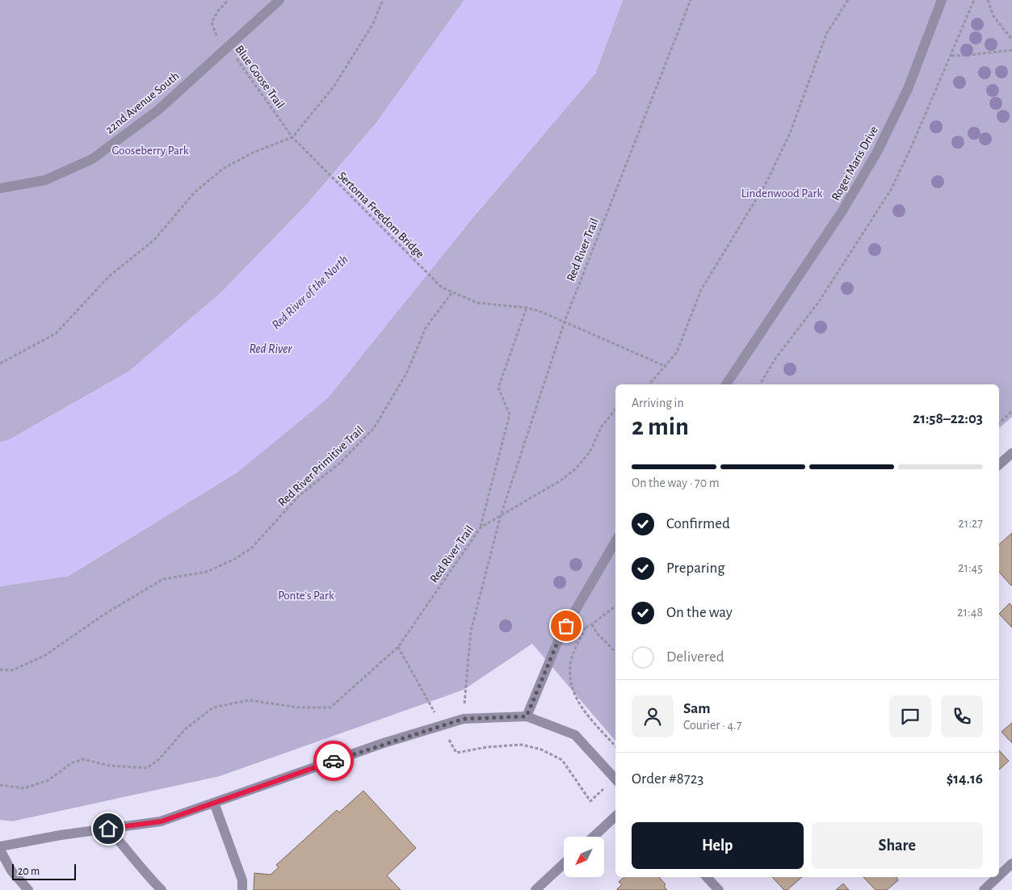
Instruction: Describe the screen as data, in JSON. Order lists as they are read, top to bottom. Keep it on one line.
{"streets":{"street":["22nd Avenue South","Roger Maris Drive"],"path":["Blue Goose Trail","Sertoma Freedom Bridge","Red River Trail","Red River Primitive Trail"]},"crossings":[["Blue Goose Trail","22nd Avenue South"],["Blue Goose Trail","Sertoma Freedom Bridge"],["Sertoma Freedom Bridge","Red River Trail"],["Sertoma Freedom Bridge","Red River Primitive Trail"]],"water":["Red River of the North","Red River"],"parks":["Gooseberry Park","Lindenwood Park","Ponte's Park"],"scale_bar":"20 m","north":"bottom left","page":{"heading":["2 min","Arriving in","21:58–22:03"],"panel":["Sam","Courier · 4.7","Order #8723","$14.16"],"bar":"On the way · 70 m","list":[["Confirmed","21:27"],["Preparing","21:45"],["On the way","21:48"],"Delivered"],"buttons":["Help","Share"],"scale":"20 m"}}
